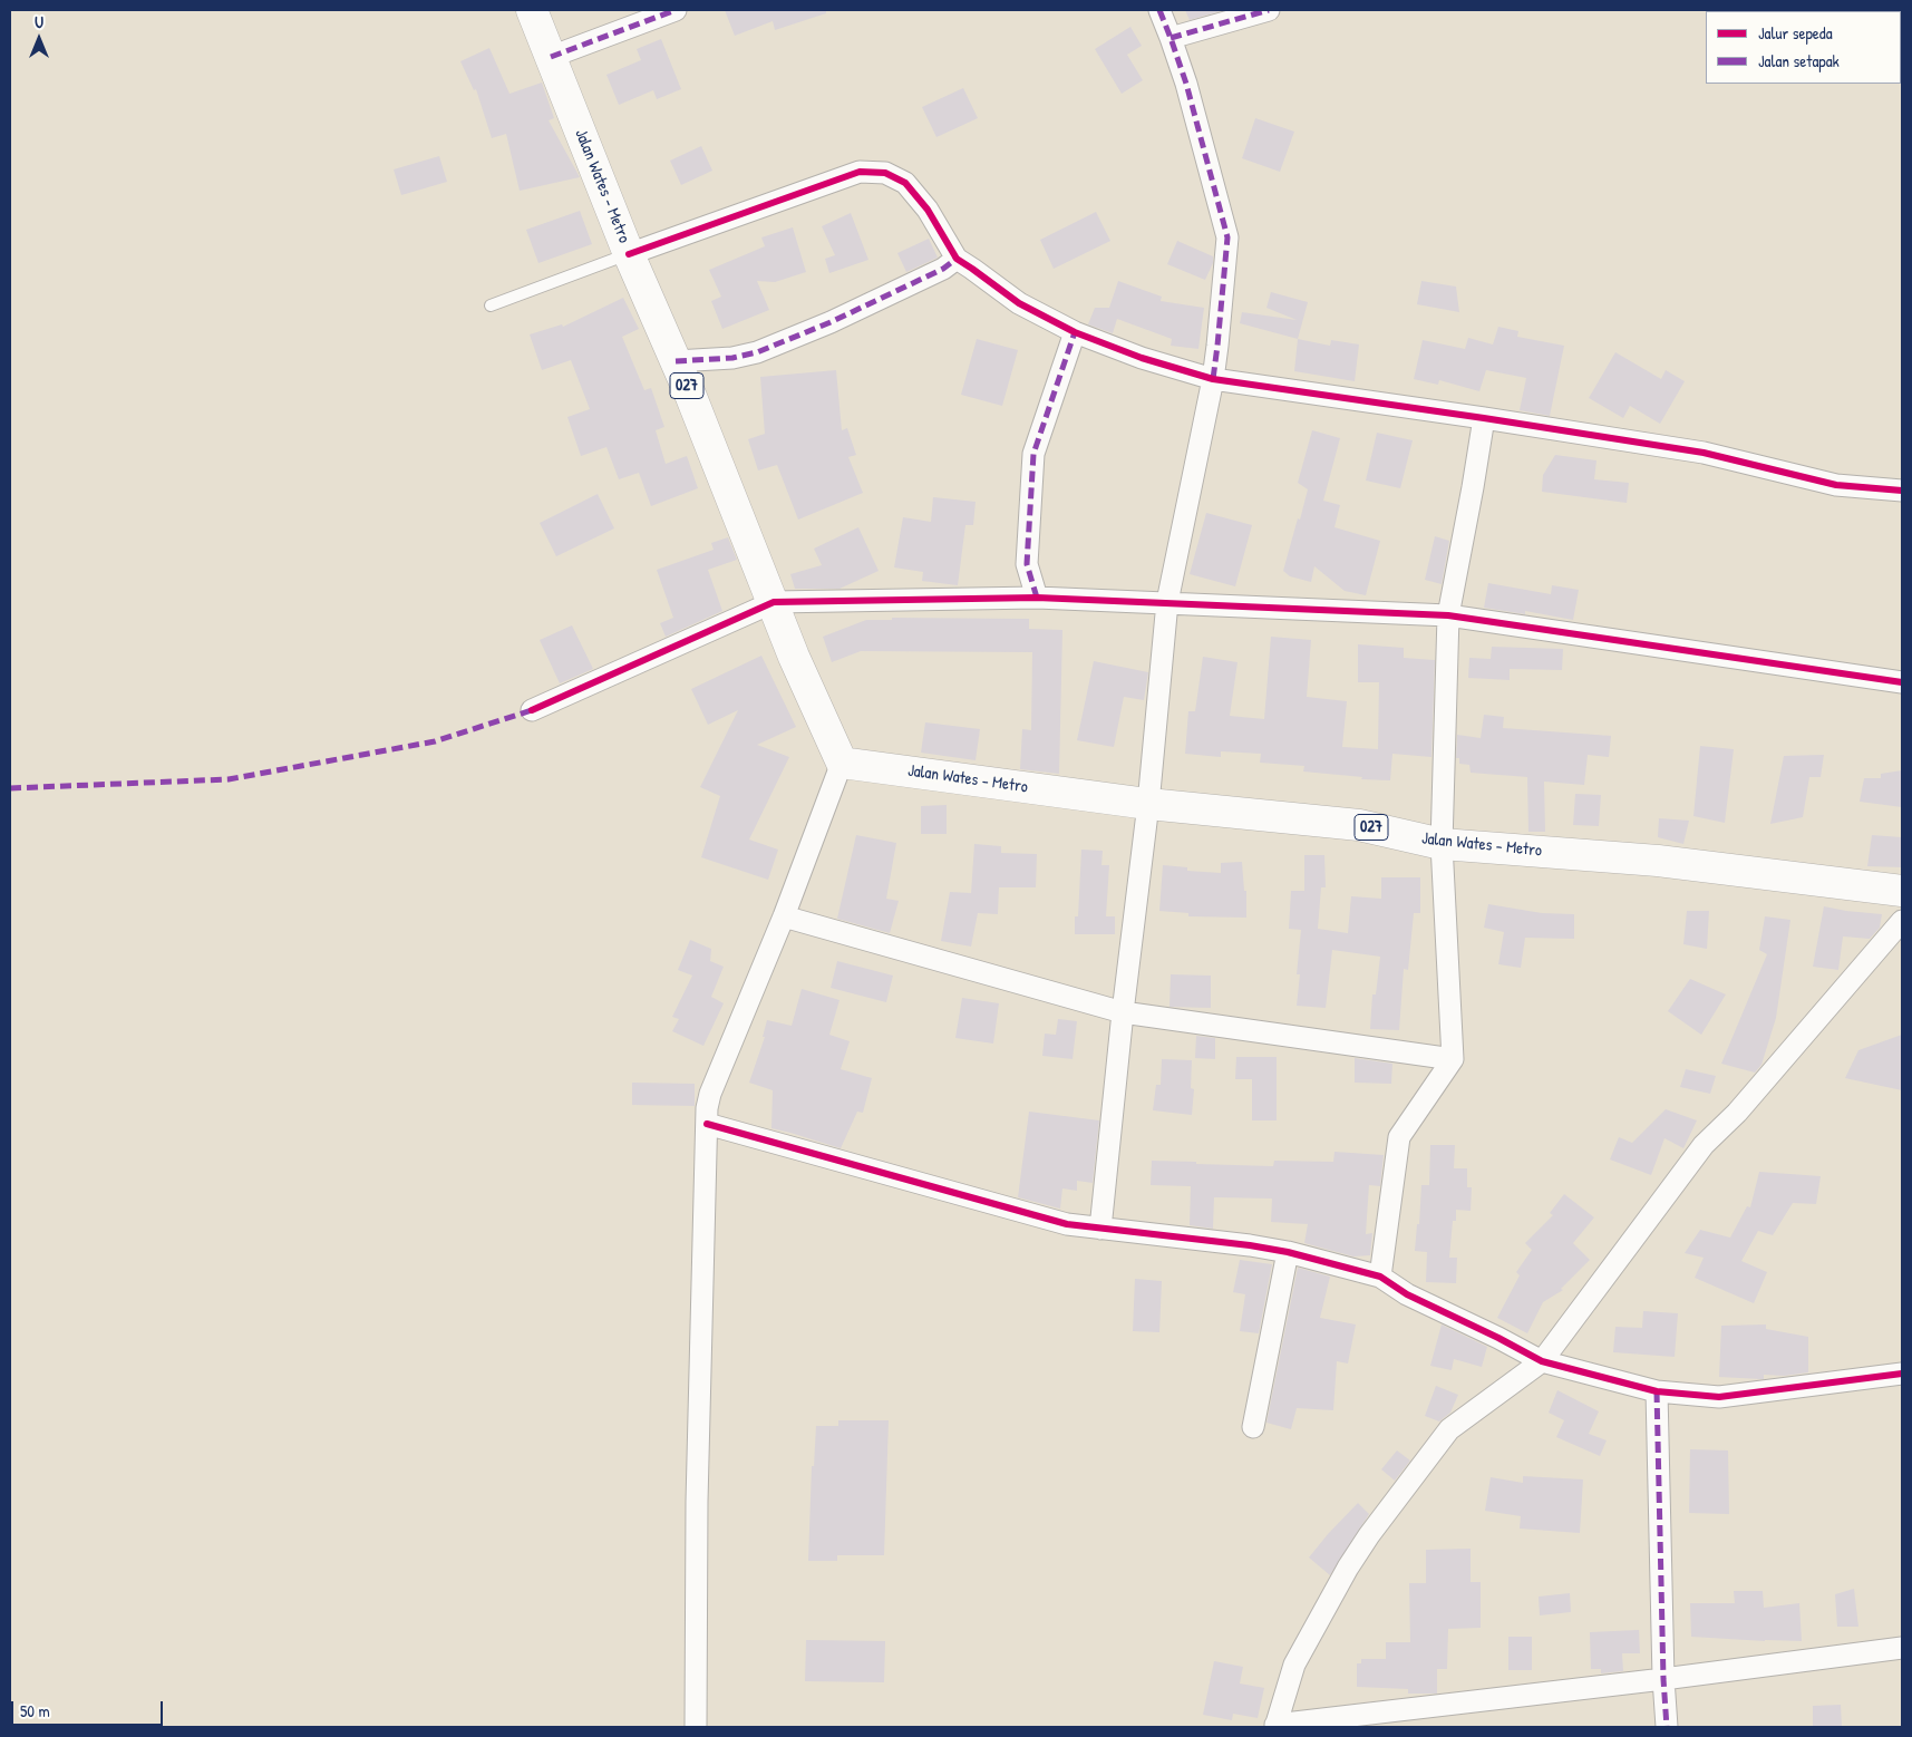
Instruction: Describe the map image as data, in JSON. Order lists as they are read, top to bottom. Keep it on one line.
{"streets":{"main road":["Jalan Wates - Metro","027"]},"legend":["Jalur sepeda","Jalan setapak"],"scale_bar":"50 m","north":"top"}
